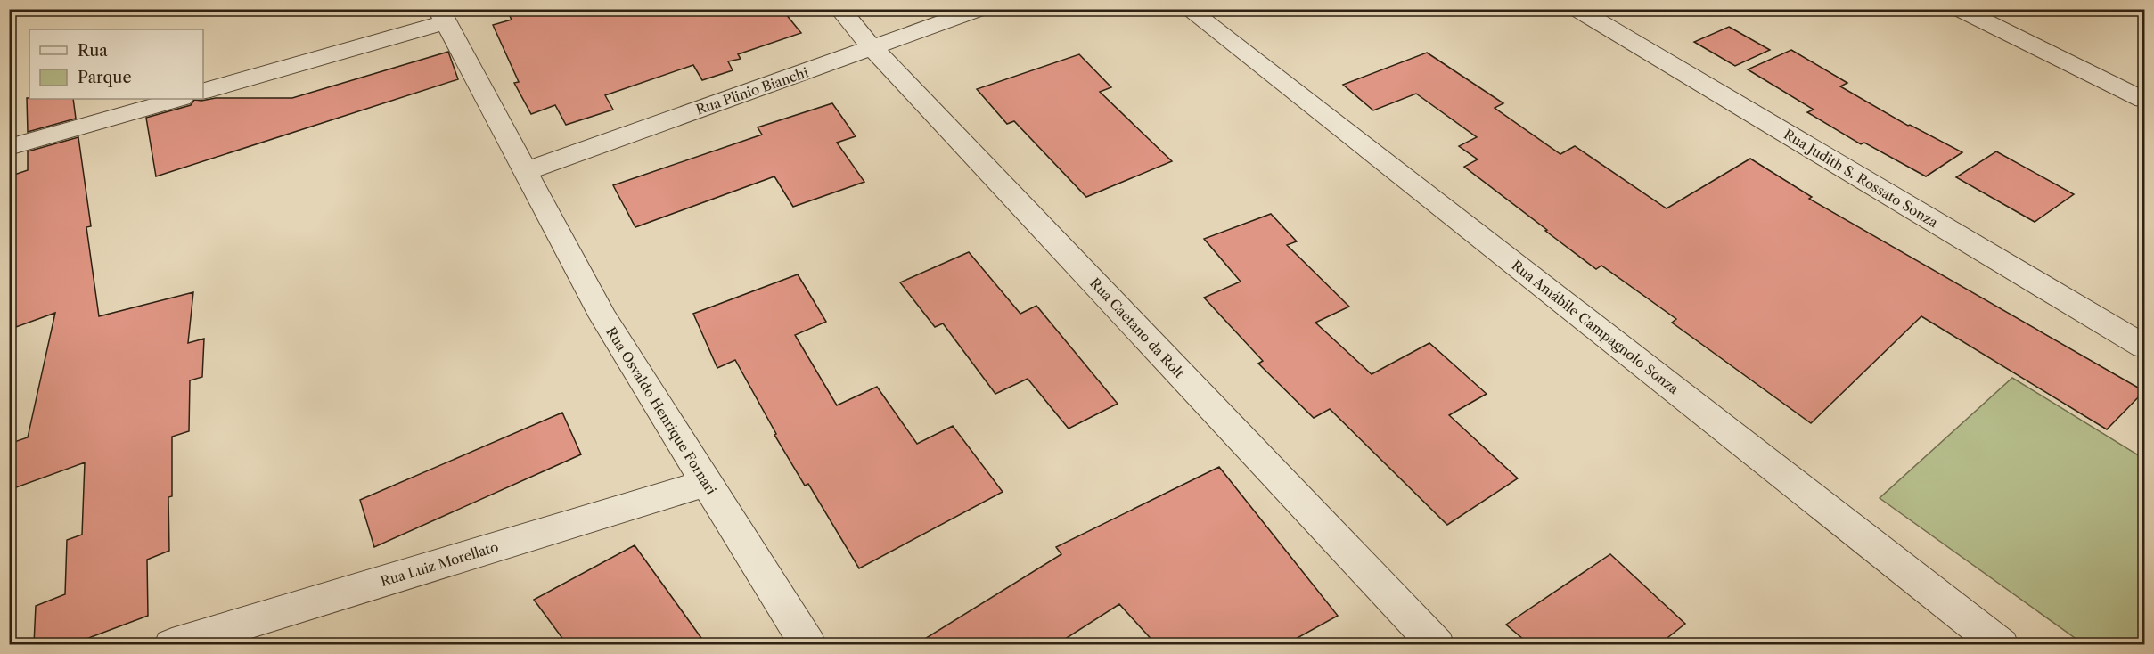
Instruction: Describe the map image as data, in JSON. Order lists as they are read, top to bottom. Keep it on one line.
{"streets":{"street":["Rua Plinio Bianchi","Rua Judith S. Rossato Sonza","Rua Amábile Campagnolo Sonza","Rua Caetano da Rolt","Rua Osvaldo Henrique Fornari","Rua Luiz Morellato"]},"crossings":[["Rua Plinio Bianchi","Rua Caetano da Rolt"],["Rua Plinio Bianchi","Rua Osvaldo Henrique Fornari"],["Rua Osvaldo Henrique Fornari","Rua Luiz Morellato"]],"legend":["Rua","Parque"]}
